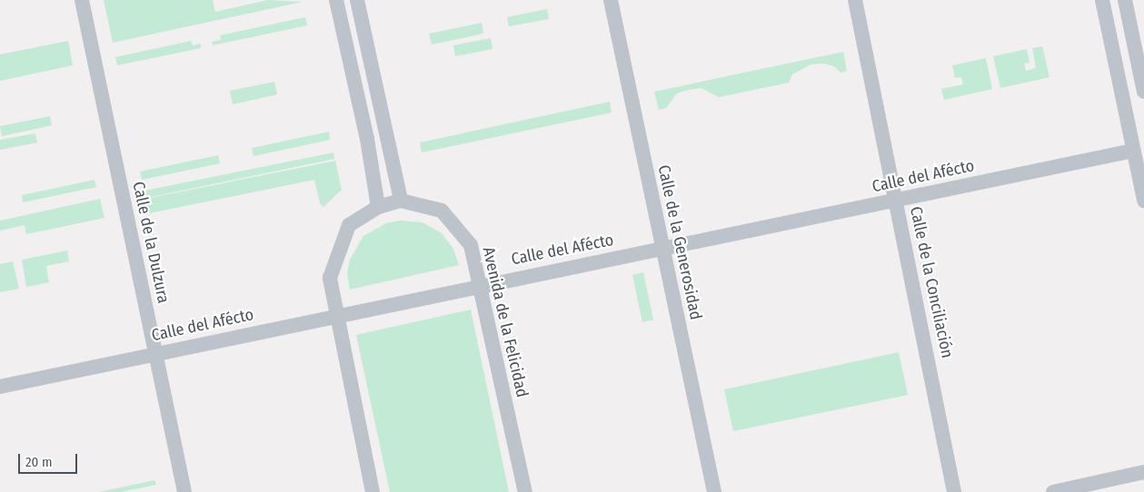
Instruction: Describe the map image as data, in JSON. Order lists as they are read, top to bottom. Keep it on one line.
{"streets":{"street":["Calle del Afécto","Calle de la Dulzura","Calle de la Generosidad","Calle de la Conciliación","Avenida de la Felicidad"]},"crossings":[["Calle del Afécto","Calle de la Dulzura"],["Calle del Afécto","Calle de la Generosidad"],["Calle del Afécto","Calle de la Conciliación"],["Calle del Afécto","Avenida de la Felicidad"]],"scale_bar":"20 m"}
